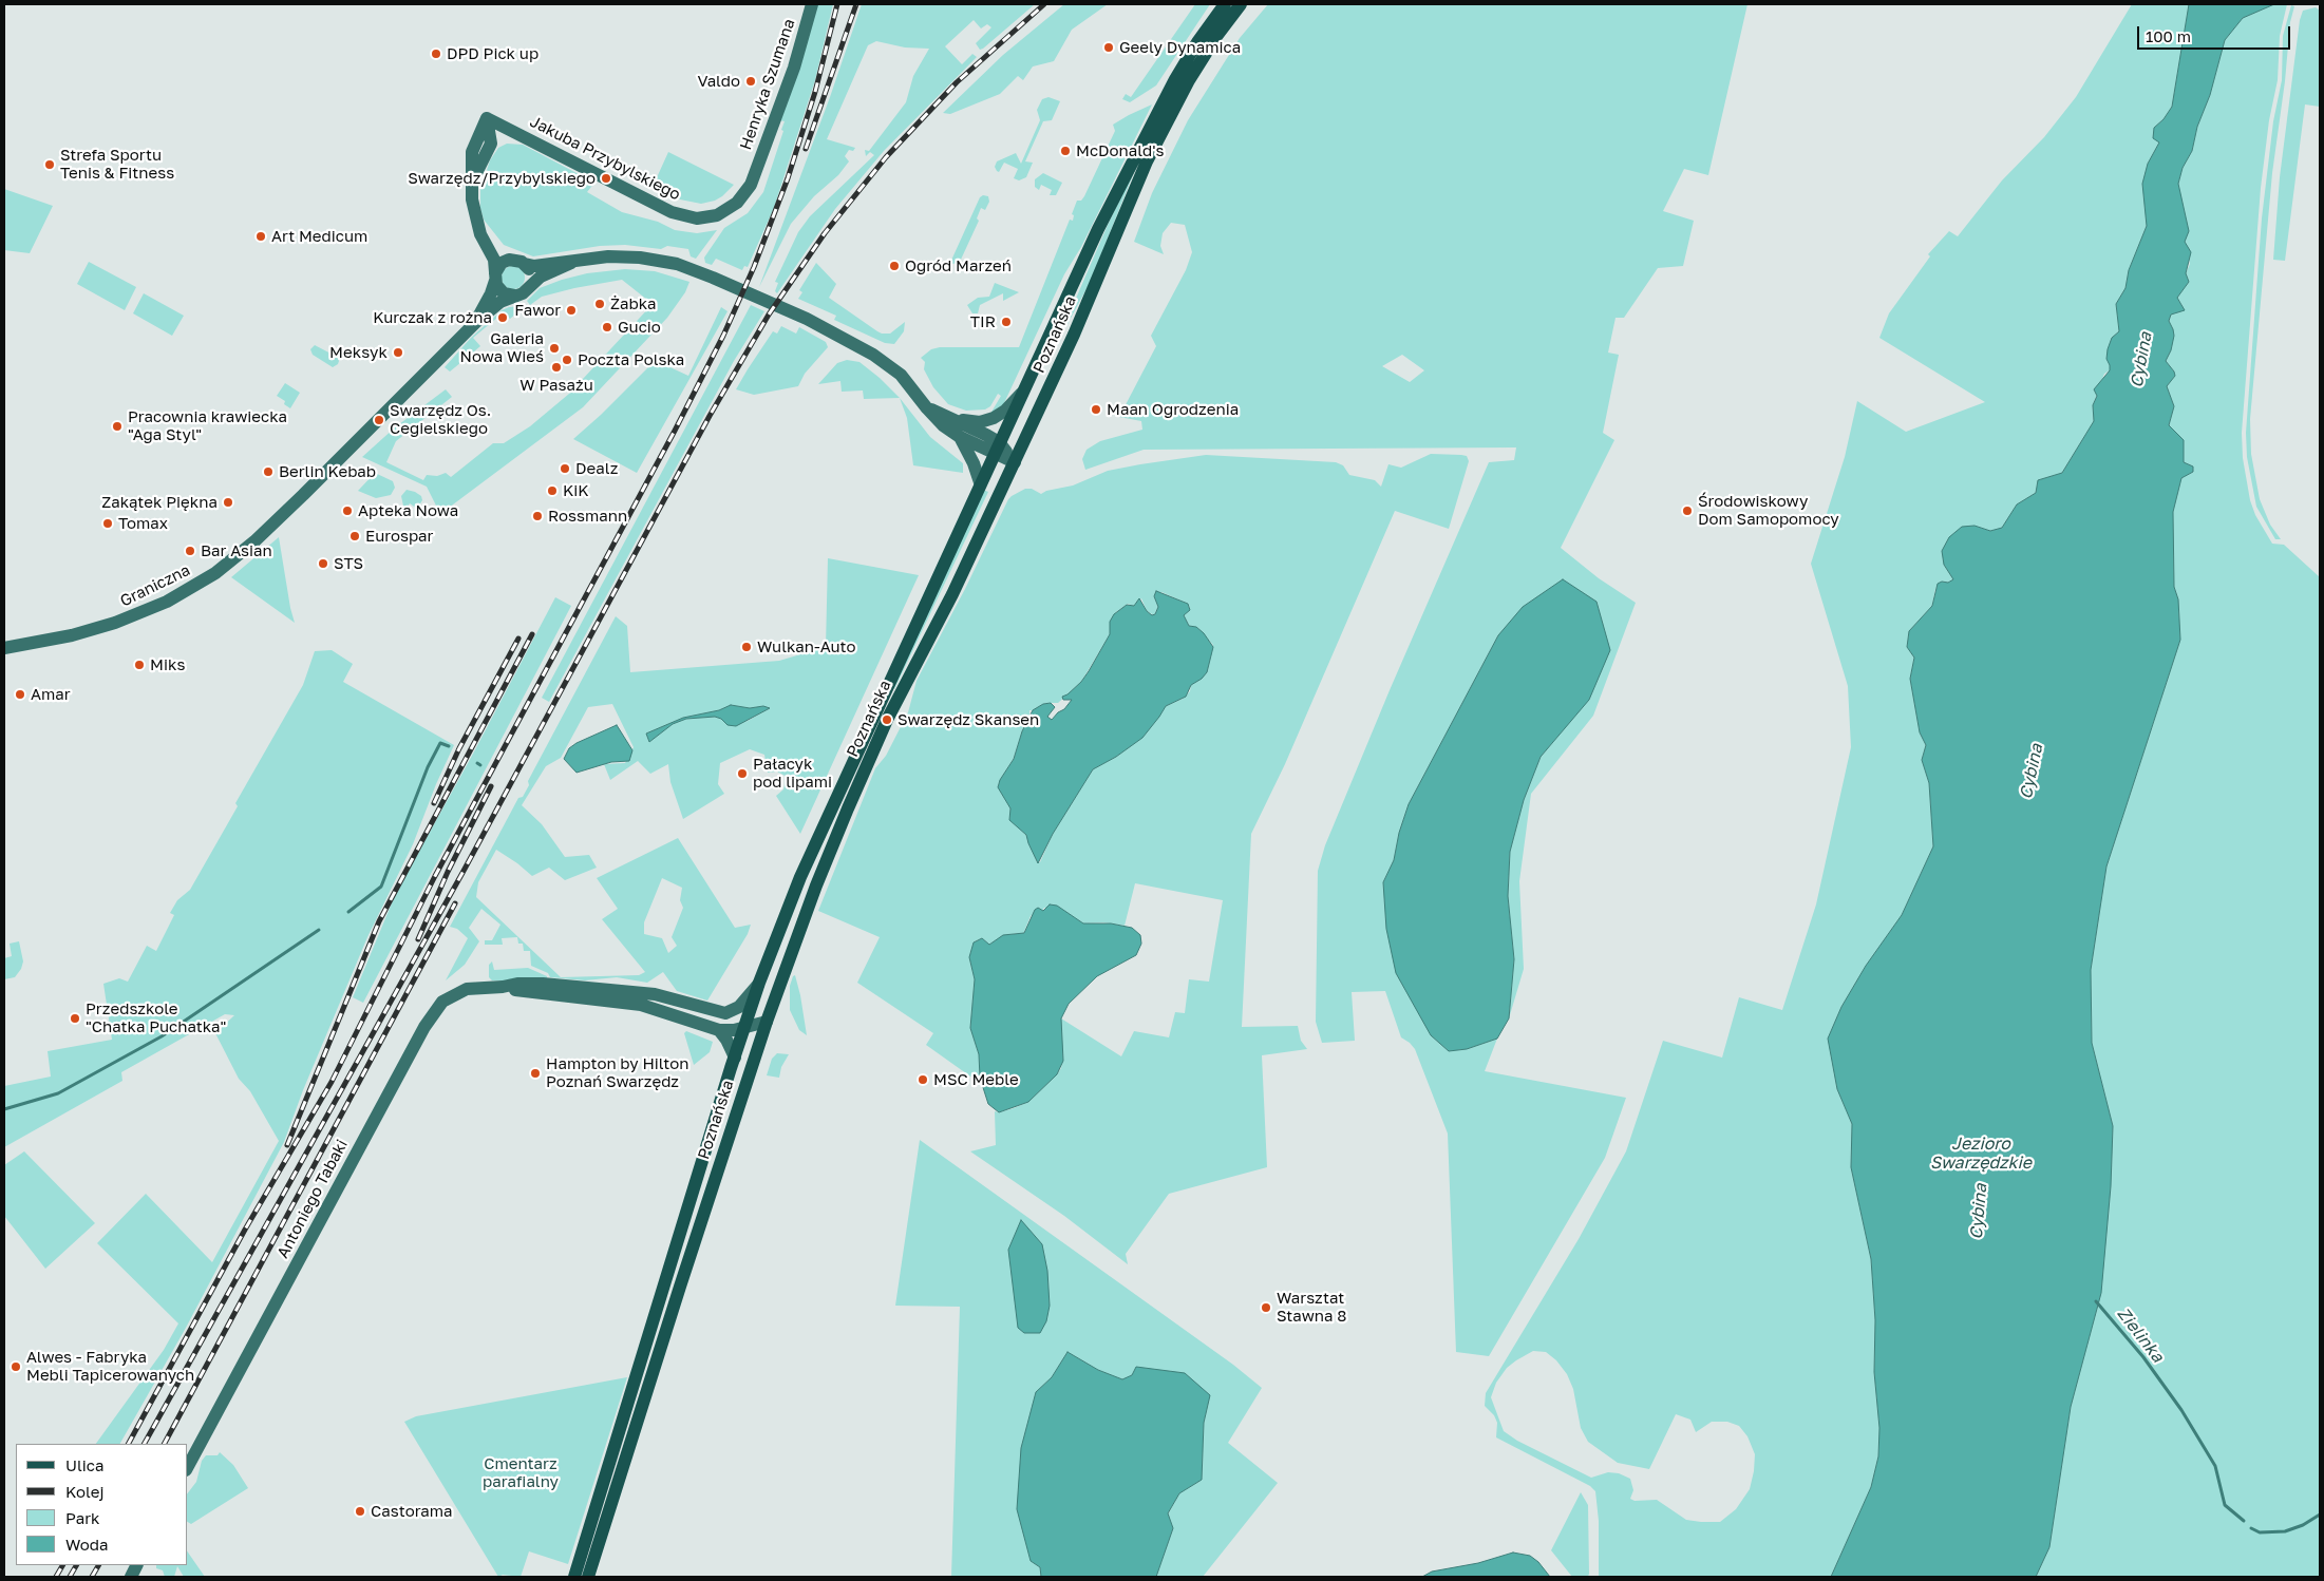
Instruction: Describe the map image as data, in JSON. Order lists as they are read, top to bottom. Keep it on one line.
{"streets":{"main road":["Poznańska"],"street":["Henryka Szumana","Jakuba Przybylskiego","Graniczna","Antoniego Tabaki"]},"crossings":[["Henryka Szumana","Jakuba Przybylskiego"],["Poznańska","Antoniego Tabaki"]],"water":["Cybina","Jezioro Swarzędzkie","Zielinka"],"parks":["Cmentarz parafialny"],"places":["Geely Dynamica","DPD Pick up","Valdo","McDonald's","Strefa Sportu Tenis & Fitness","Swarzędz/Przybylskiego","Art Medicum","Ogród Marzeń","Żabka","Fawor","Kurczak z rożna","TIR","Gucio","Galeria Nowa Wieś","Meksyk","Poczta Polska","W Pasażu","Maan Ogrodzenia","Swarzędz Os. Cegielskiego","Pracownia krawiecka \"Aga Styl\"","Dealz","Berlin Kebab","KiK","Zakątek Piękna","Apteka Nowa","Środowiskowy Dom Samopomocy","Rossmann","Tomax","Eurospar","Bar Asian","STS","Wulkan-Auto","Miks","Amar","Swarzędz Skansen","Pałacyk pod lipami","Przedszkole \"Chatka Puchatka\"","Hampton by Hilton Poznań Swarzędz","MSC Meble","Warsztat Stawna 8","Alwes - Fabryka Mebli Tapicerowanych","Castorama"],"legend":["Ulica","Kolej","Park","Woda"],"scale_bar":"100 m"}
